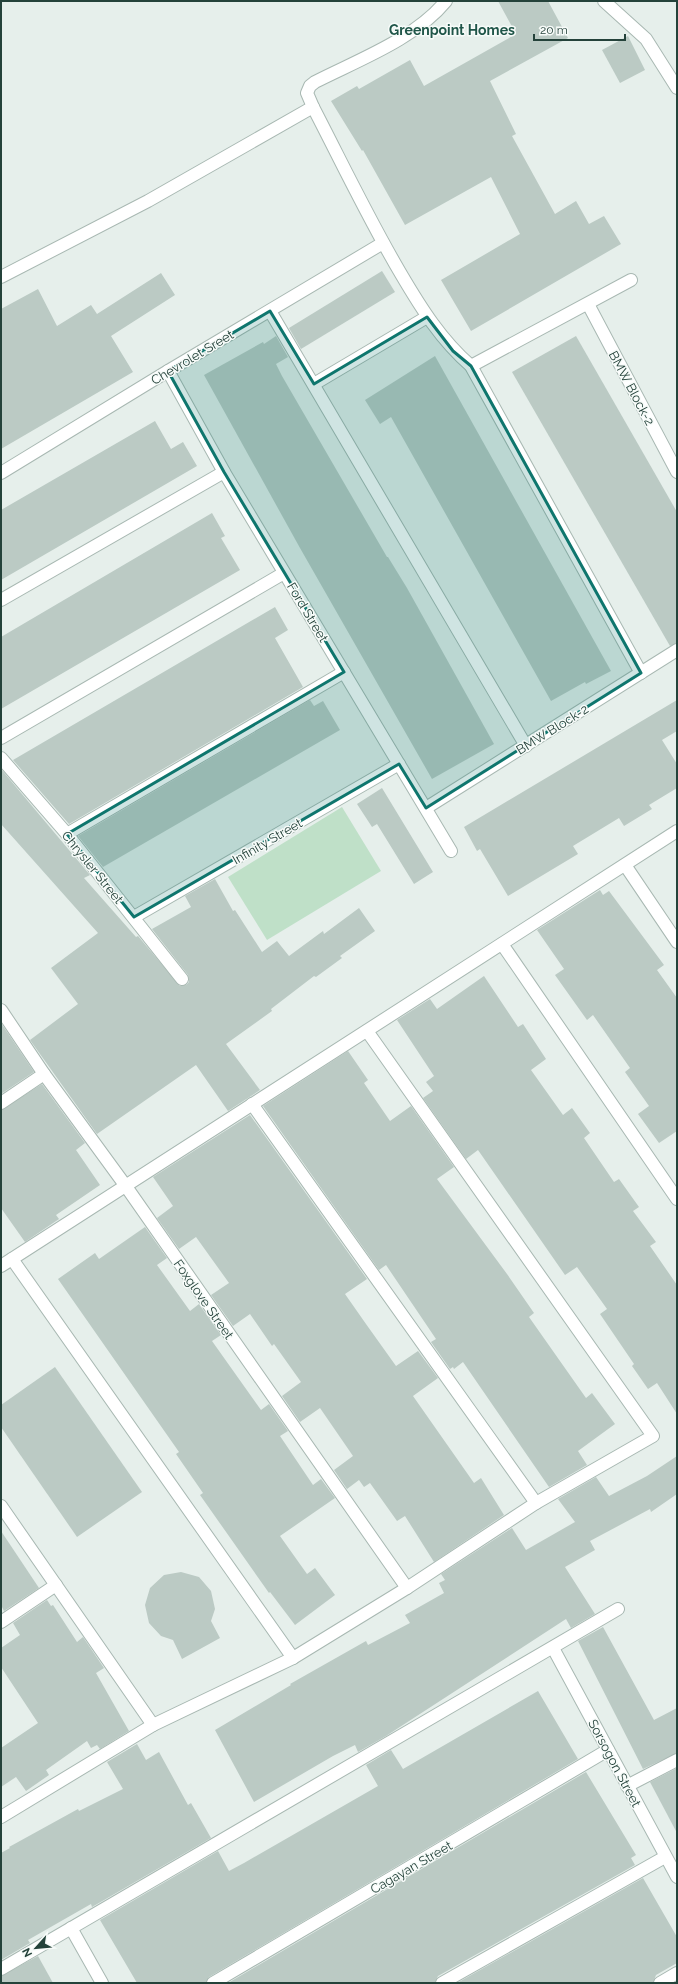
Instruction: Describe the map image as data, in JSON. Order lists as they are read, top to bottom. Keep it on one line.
{"streets":{"street":["Chevrolet Sreet","BMW Block-2","Ford Street","Infinity Street","Chrysler Street","Foxglove Street","Sorsogon Street","Cagayan Street"]},"crossings":[["Chevrolet Sreet","Ford Street"],["BMW Block-2","Ford Street"],["Ford Street","Infinity Street"],["Infinity Street","Chrysler Street"],["Sorsogon Street","Cagayan Street"]],"districts":["Greenpoint Homes"],"scale_bar":"20 m","north":"bottom left"}
